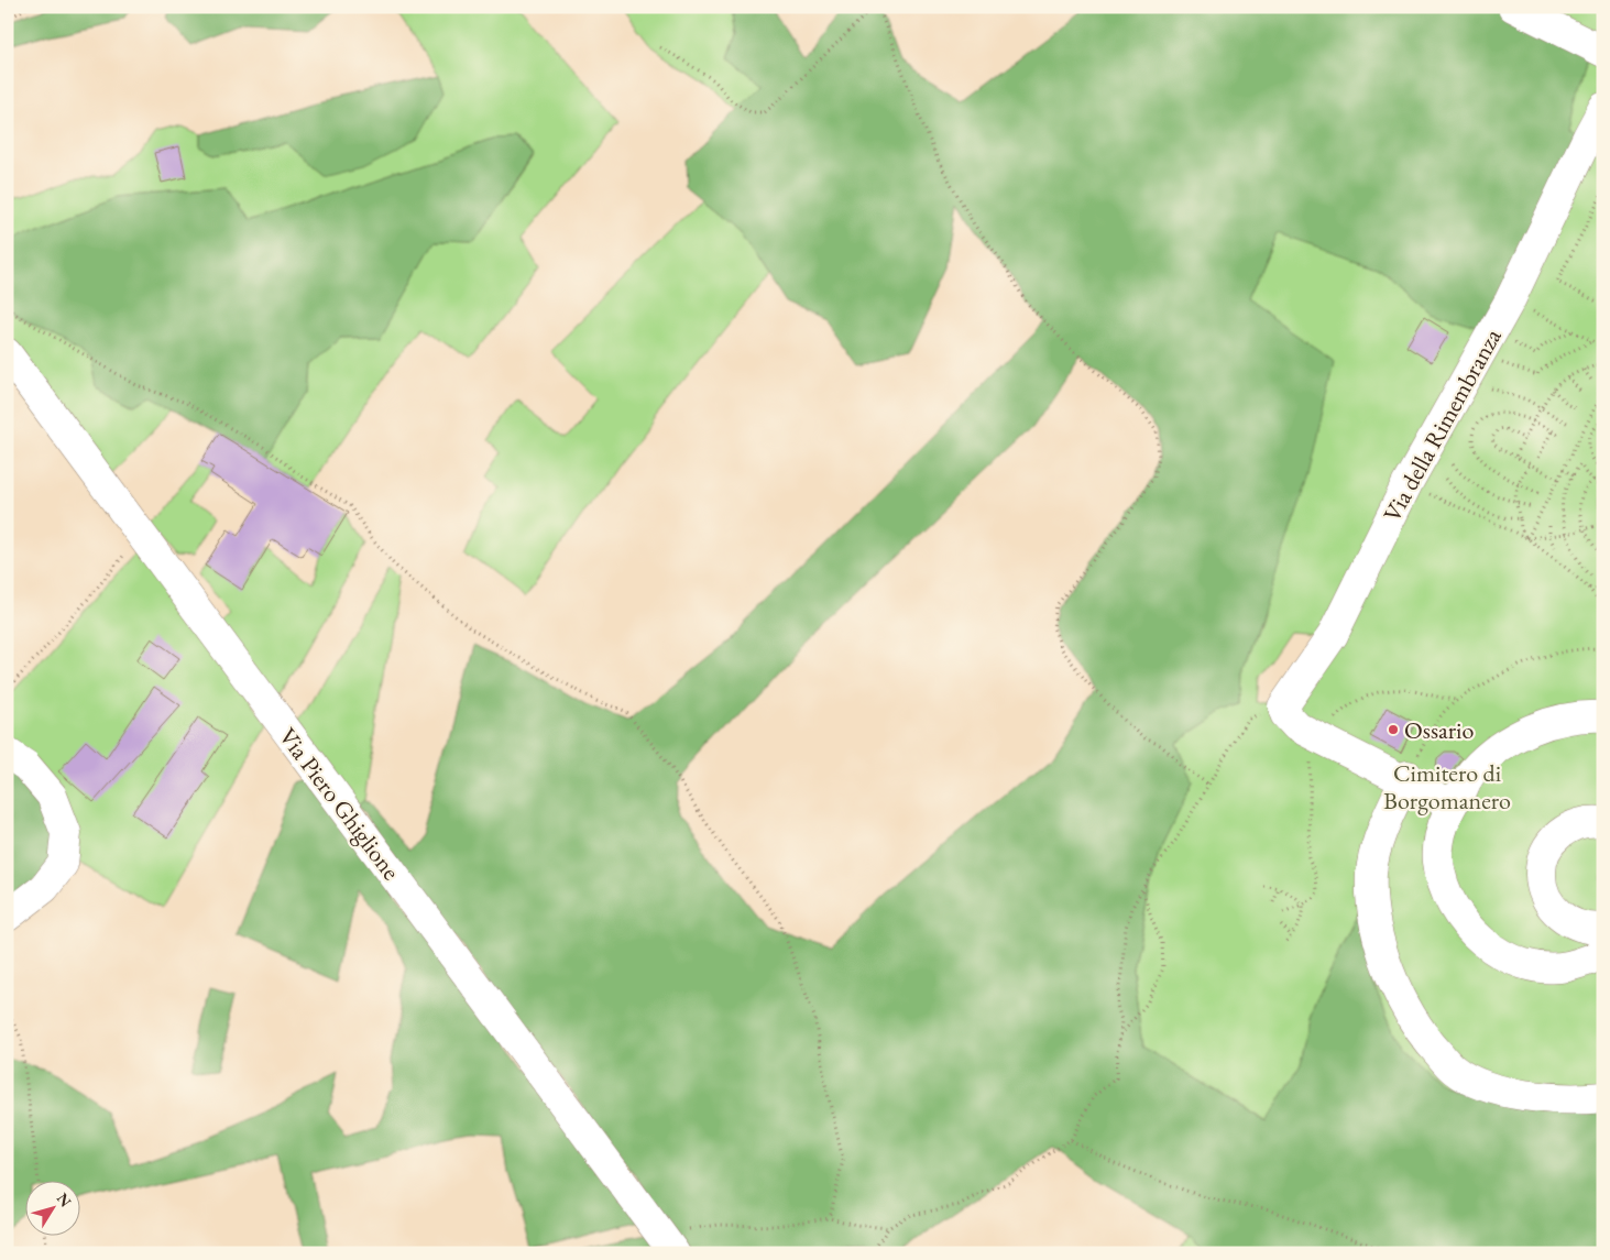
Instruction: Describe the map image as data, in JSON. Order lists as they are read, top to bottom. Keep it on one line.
{"streets":{"street":["Via della Rimembranza","Via Piero Ghiglione"]},"parks":["Cimitero di Borgomanero"],"places":["Ossario"],"north":"top right"}
